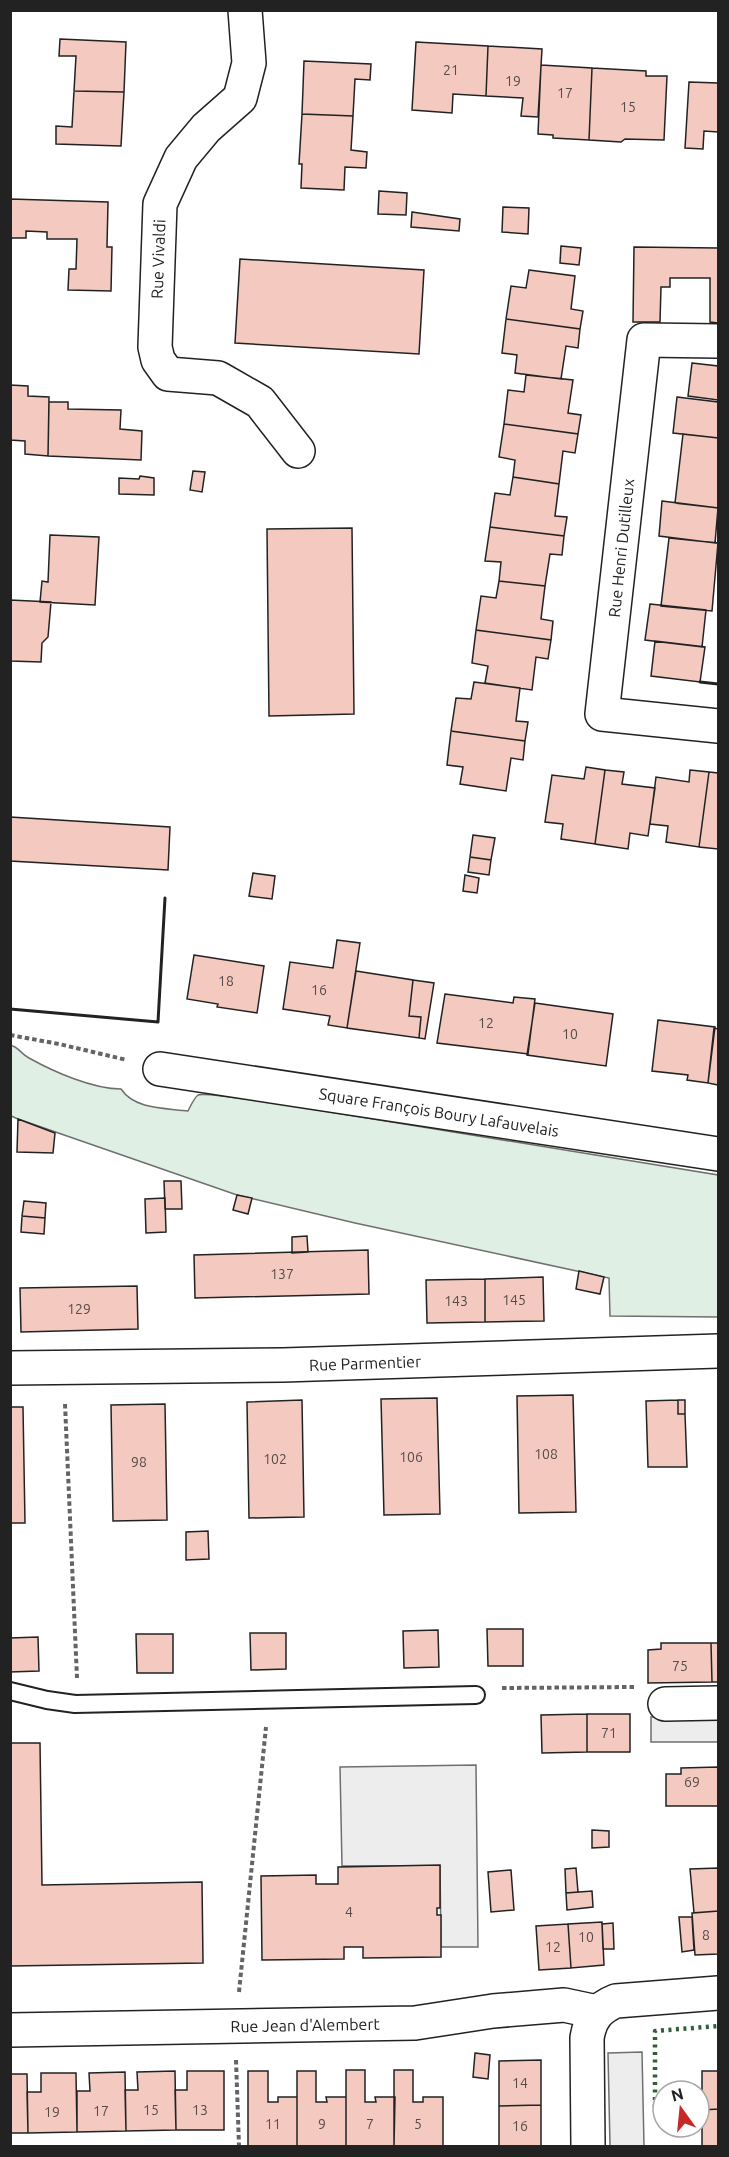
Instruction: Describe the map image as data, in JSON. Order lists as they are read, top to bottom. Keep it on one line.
{"streets":{"street":["Rue Vivaldi","Rue Henri Dutilleux","Square François Boury Lafauvelais","Rue Parmentier","Rue Jean d'Alembert"]},"house_numbers":["21","19","17","15","18","16","12","10","137","145","143","129","108","106","102","98","75","71","69","4","8","10","12","14","15","13","17","19","11","9","7","5","16"],"north":"top"}
